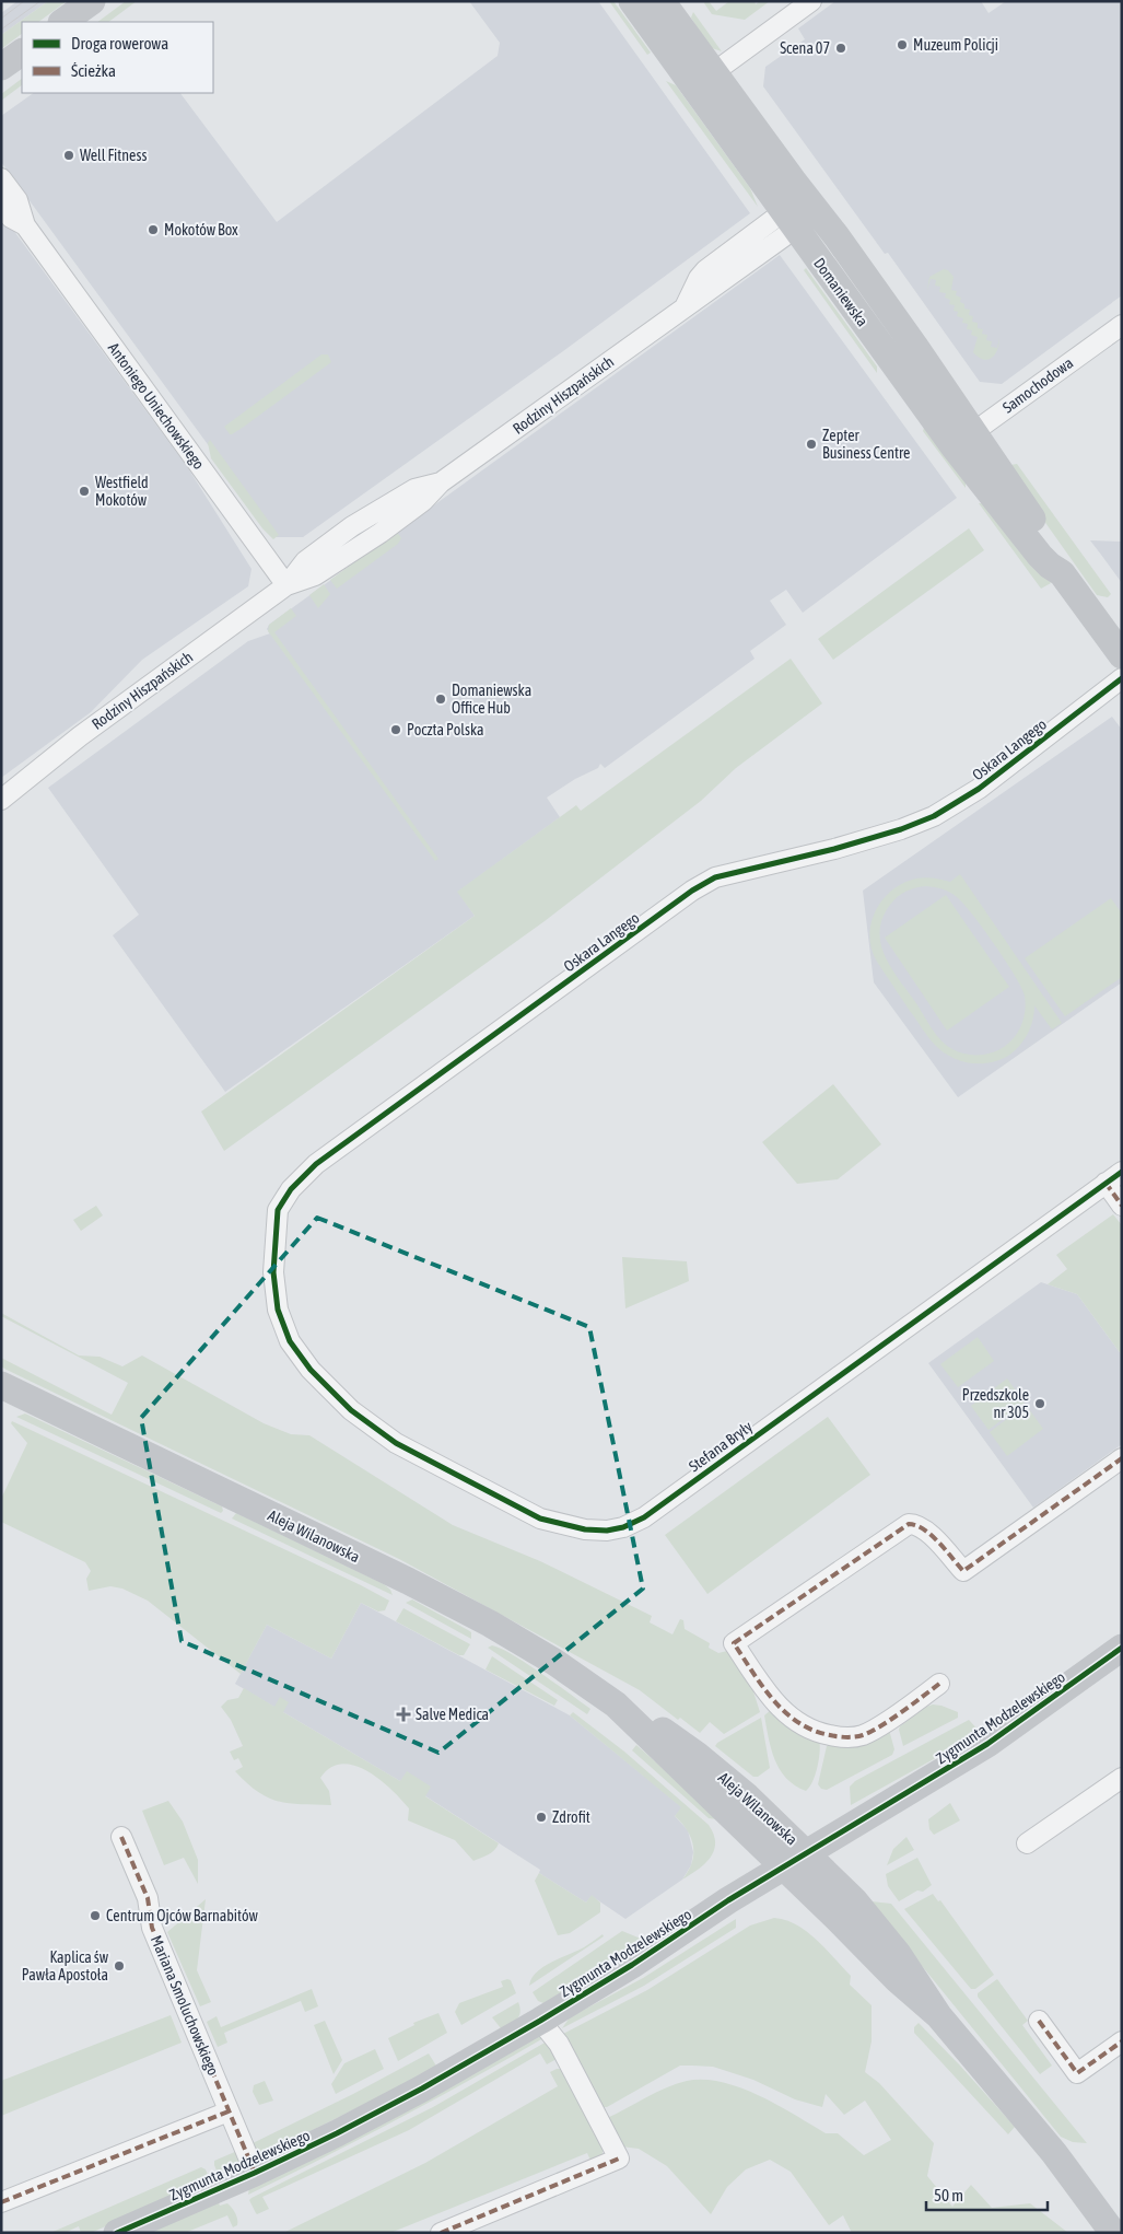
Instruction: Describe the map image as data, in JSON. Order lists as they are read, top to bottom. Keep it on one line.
{"streets":{"street":["Domaniewska","Samochodowa","Rodziny Hiszpańskich","Antoniego Uniechowskiego","Oskara Langego","Stefana Bryły","Aleja Wilanowska","Zygmunta Modzelewskiego","Mariana Smoluchowskiego"]},"crossings":[["Domaniewska","Samochodowa"],["Domaniewska","Rodziny Hiszpańskich"],["Rodziny Hiszpańskich","Antoniego Uniechowskiego"],["Oskara Langego","Stefana Bryły"],["Aleja Wilanowska","Zygmunta Modzelewskiego"],["Zygmunta Modzelewskiego","Mariana Smoluchowskiego"]],"places":{"other":["Muzeum Policji","Scena 07","Well Fitness","Mokotów Box","Zepter Business Centre","Westfield Mokotów","Domaniewska Office Hub","Poczta Polska","Przedszkole nr 305","Zdrofit","Centrum Ojców Barnabitów","Kaplica św Pawła Apostoła"],"health":["Salve Medica"]},"legend":["Droga rowerowa","Ścieżka"],"scale_bar":"50 m"}
